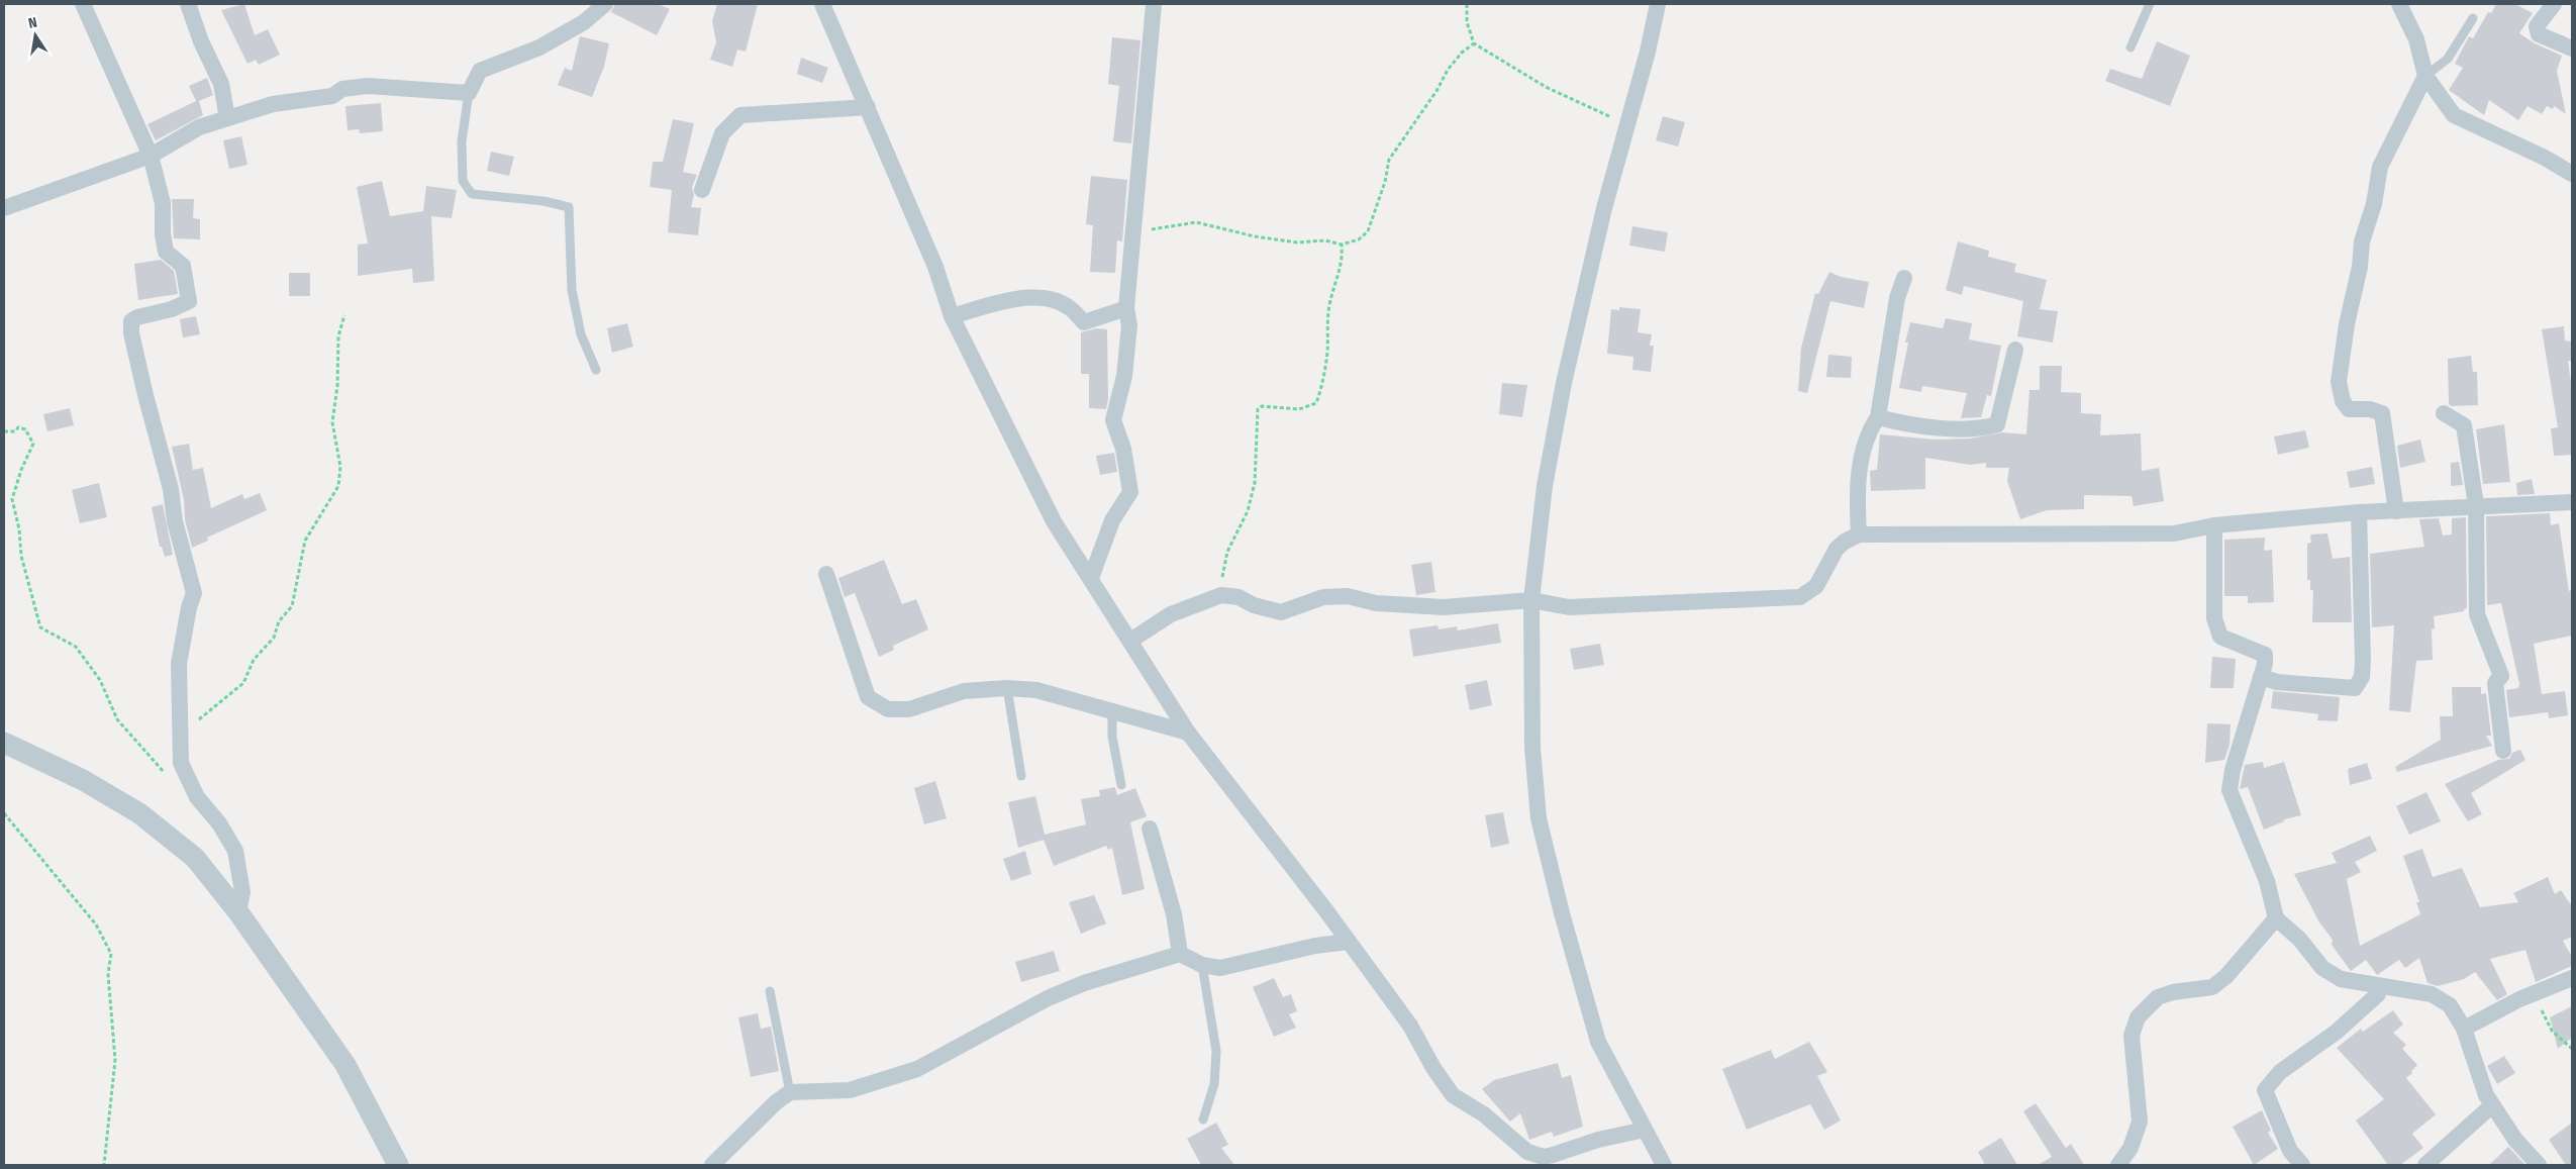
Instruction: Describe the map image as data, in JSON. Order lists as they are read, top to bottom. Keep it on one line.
{"north":"top"}
